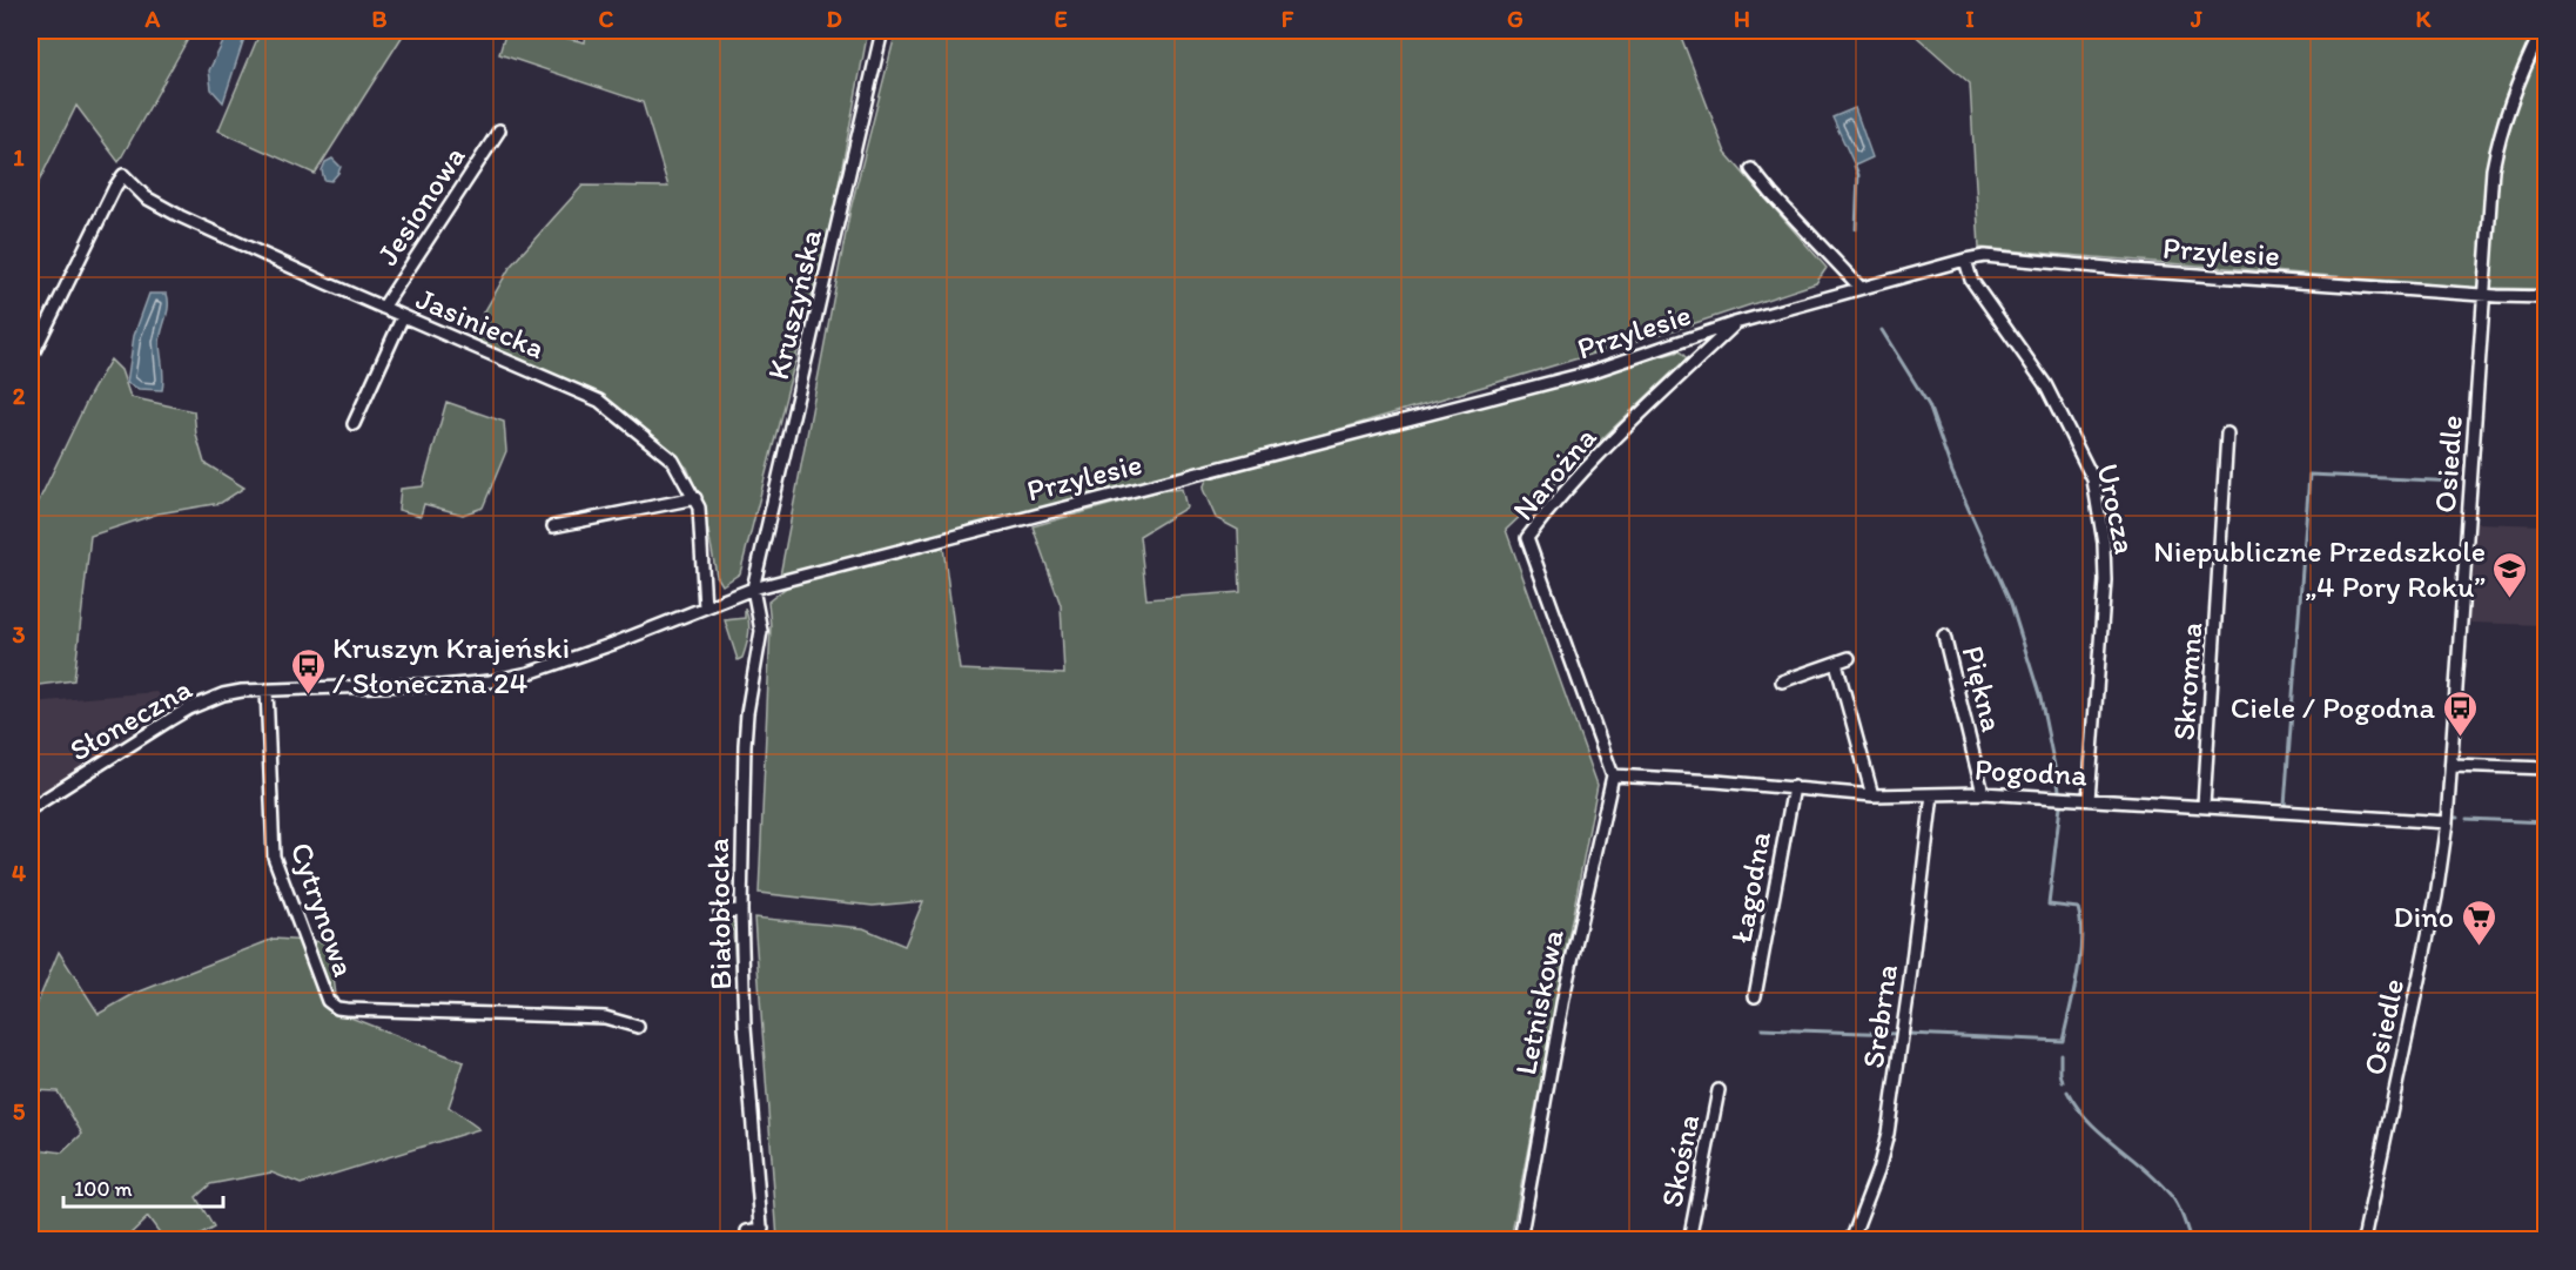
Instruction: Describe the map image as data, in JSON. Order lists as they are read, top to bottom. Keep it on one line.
{"streets":{"street":["Jesionowa","Przylesie","Kruszyńska","Jasiniecka","Osiedle","Narożna","Urocza","Skromna","Piękna","Słoneczna","Pogodna","Łagodna","Cytrynowa","Białobłocka","Letniskowa","Srebrna","Skośna"]},"crossings":[["Jesionowa","Jasiniecka"],["Przylesie","Kruszyńska"],["Przylesie","Osiedle"],["Przylesie","Narożna"],["Przylesie","Urocza"],["Przylesie","Słoneczna"],["Przylesie","Białobłocka"],["Kruszyńska","Słoneczna"],["Kruszyńska","Białobłocka"],["Jasiniecka","Słoneczna"],["Osiedle","Pogodna"],["Narożna","Pogodna"],["Narożna","Letniskowa"],["Urocza","Pogodna"],["Skromna","Pogodna"],["Piękna","Pogodna"],["Słoneczna","Cytrynowa"],["Słoneczna","Białobłocka"],["Pogodna","Łagodna"],["Pogodna","Letniskowa"],["Pogodna","Srebrna"]],"places":{"school or university":["Niepubliczne Przedszkole „4 Pory Roku”"],"bus stop":["Kruszyn Krajeński / Słoneczna 24","Ciele / Pogodna"],"supermarket":["Dino"]},"scale_bar":"100 m","grid":{"columns":["A","B","C","D","E","F","G","H","I","J","K"],"rows":["1","2","3","4","5"]}}
